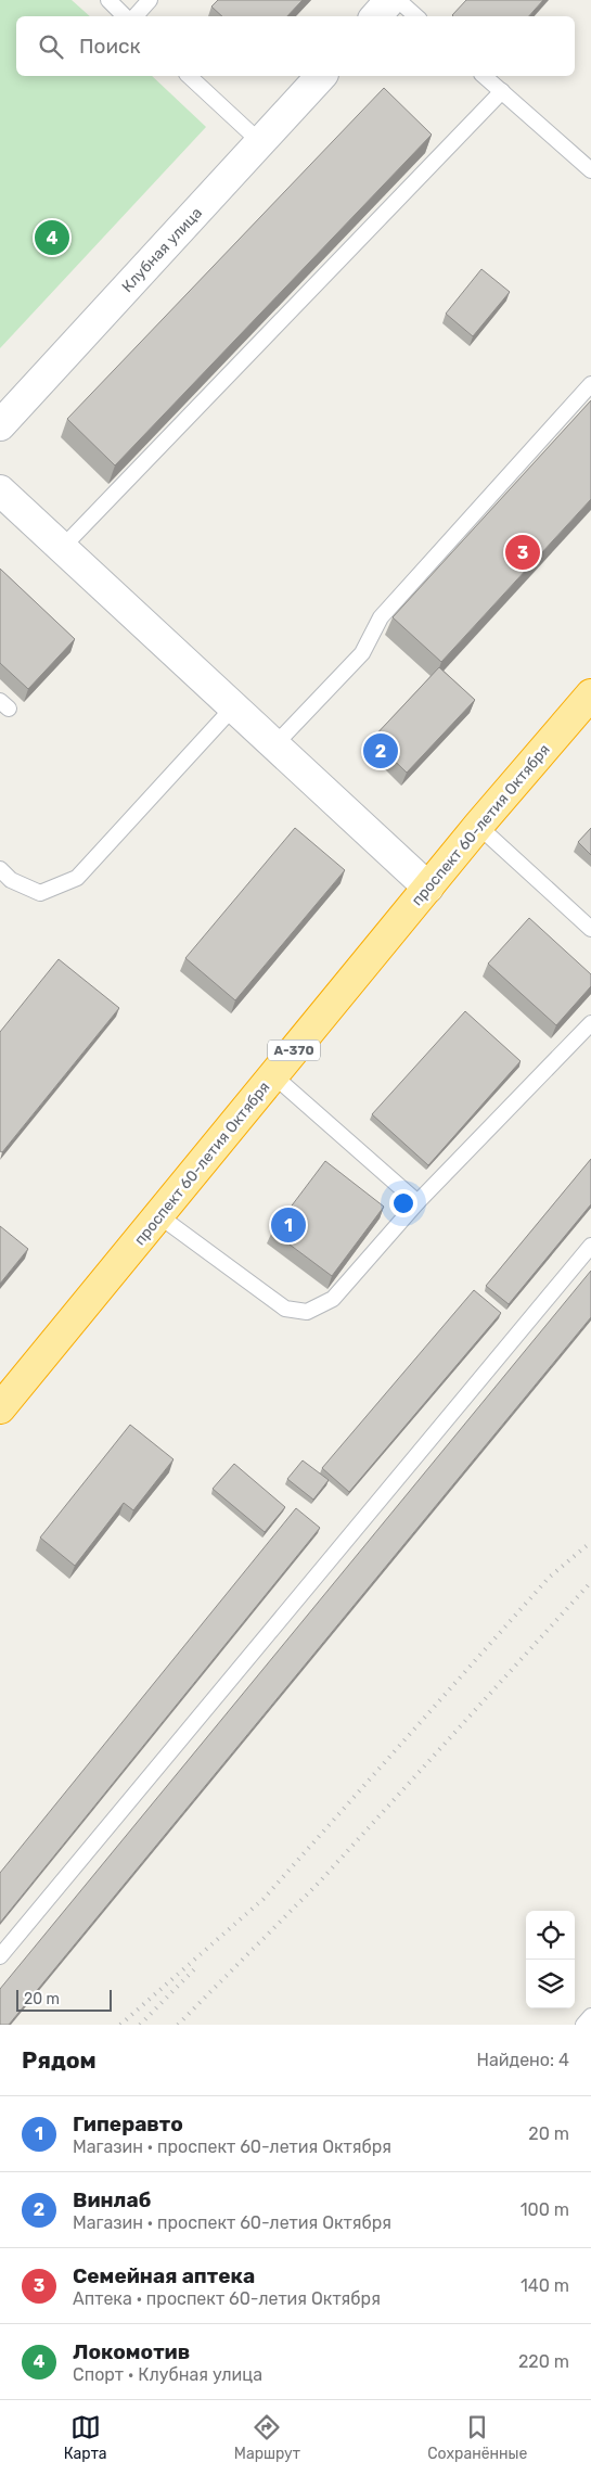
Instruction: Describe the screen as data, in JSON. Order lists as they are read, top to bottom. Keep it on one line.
{"streets":{"highway":["проспект 60-летия Октября","А-370"],"street":["Клубная улица"]},"scale_bar":"20 m","page":{"search":"Поиск","pins":["4","3","2","1"],"scale":"20 m","heading":["Рядом","Найдено: 4"],"list":[{"mark":"1","name":"Гиперавто","note":"Магазин · проспект 60-летия Октября","value":"20 m"},{"mark":"2","name":"Винлаб","note":"Магазин · проспект 60-летия Октября","value":"100 m"},{"mark":"3","name":"Семейная аптека","note":"Аптека · проспект 60-летия Октября","value":"140 m"},{"mark":"4","name":"Локомотив","note":"Спорт · Клубная улица","value":"220 m"}],"nav":["Карта","Маршрут","Сохранённые"]}}
